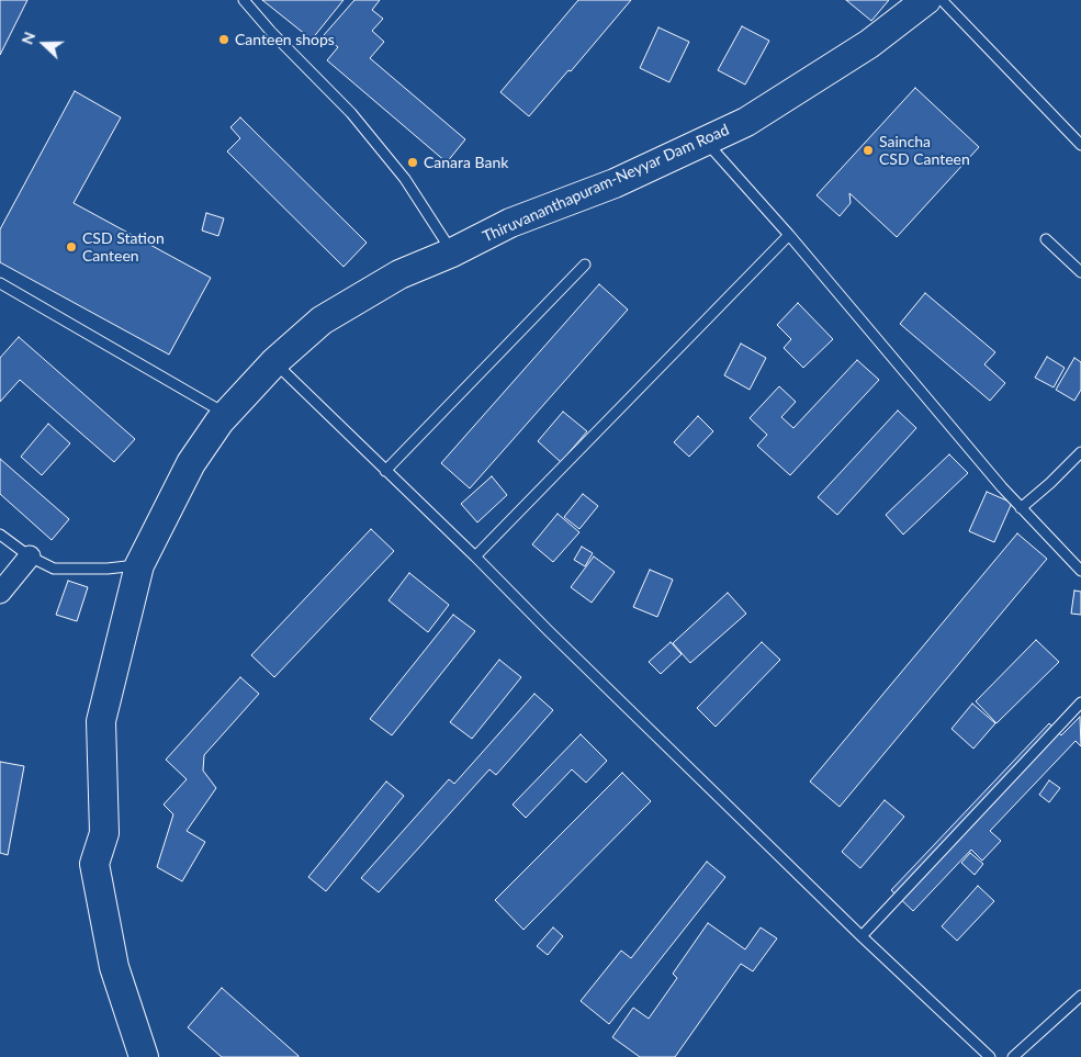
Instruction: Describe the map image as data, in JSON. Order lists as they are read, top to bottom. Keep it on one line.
{"streets":{"main road":["Thiruvananthapuram-Neyyar Dam Road"]},"places":["Canteen shops","Saincha CSD Canteen","Canara Bank","CSD Station Canteen"],"north":"left"}
